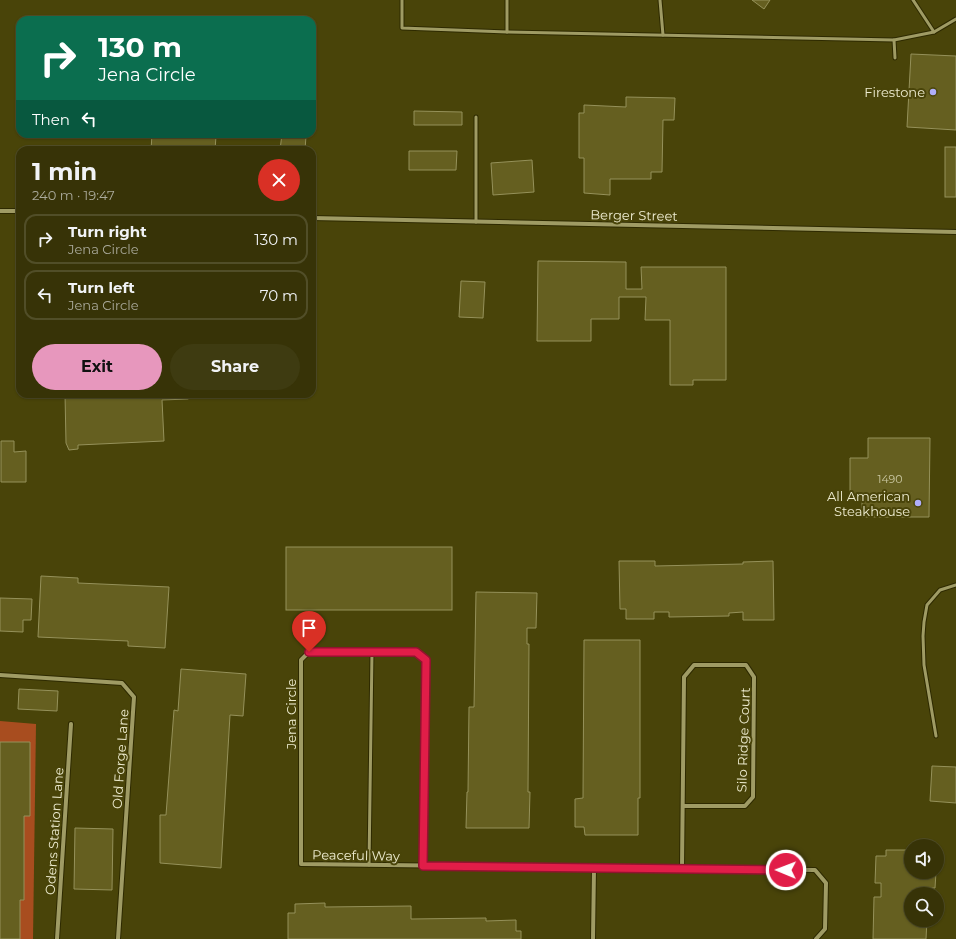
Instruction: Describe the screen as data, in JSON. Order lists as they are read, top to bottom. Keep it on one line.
{"streets":{"street":["Berger Street","Jena Circle","Silo Ridge Court","Old Forge Lane","Odens Station Lane","Peaceful Way"]},"crossings":[["Jena Circle","Peaceful Way"],["Silo Ridge Court","Peaceful Way"]],"places":["Firestone","All American Steakhouse"],"house_numbers":["1490"],"page":{"turn":["130 m","Jena Circle"],"then":"Then","heading":["1 min","240 m · 19:47"],"list":[{"name":"Turn right","note":"Jena Circle","value":"130 m"},{"name":"Turn left","note":"Jena Circle","value":"70 m"}],"buttons":["Exit","Share"]}}
